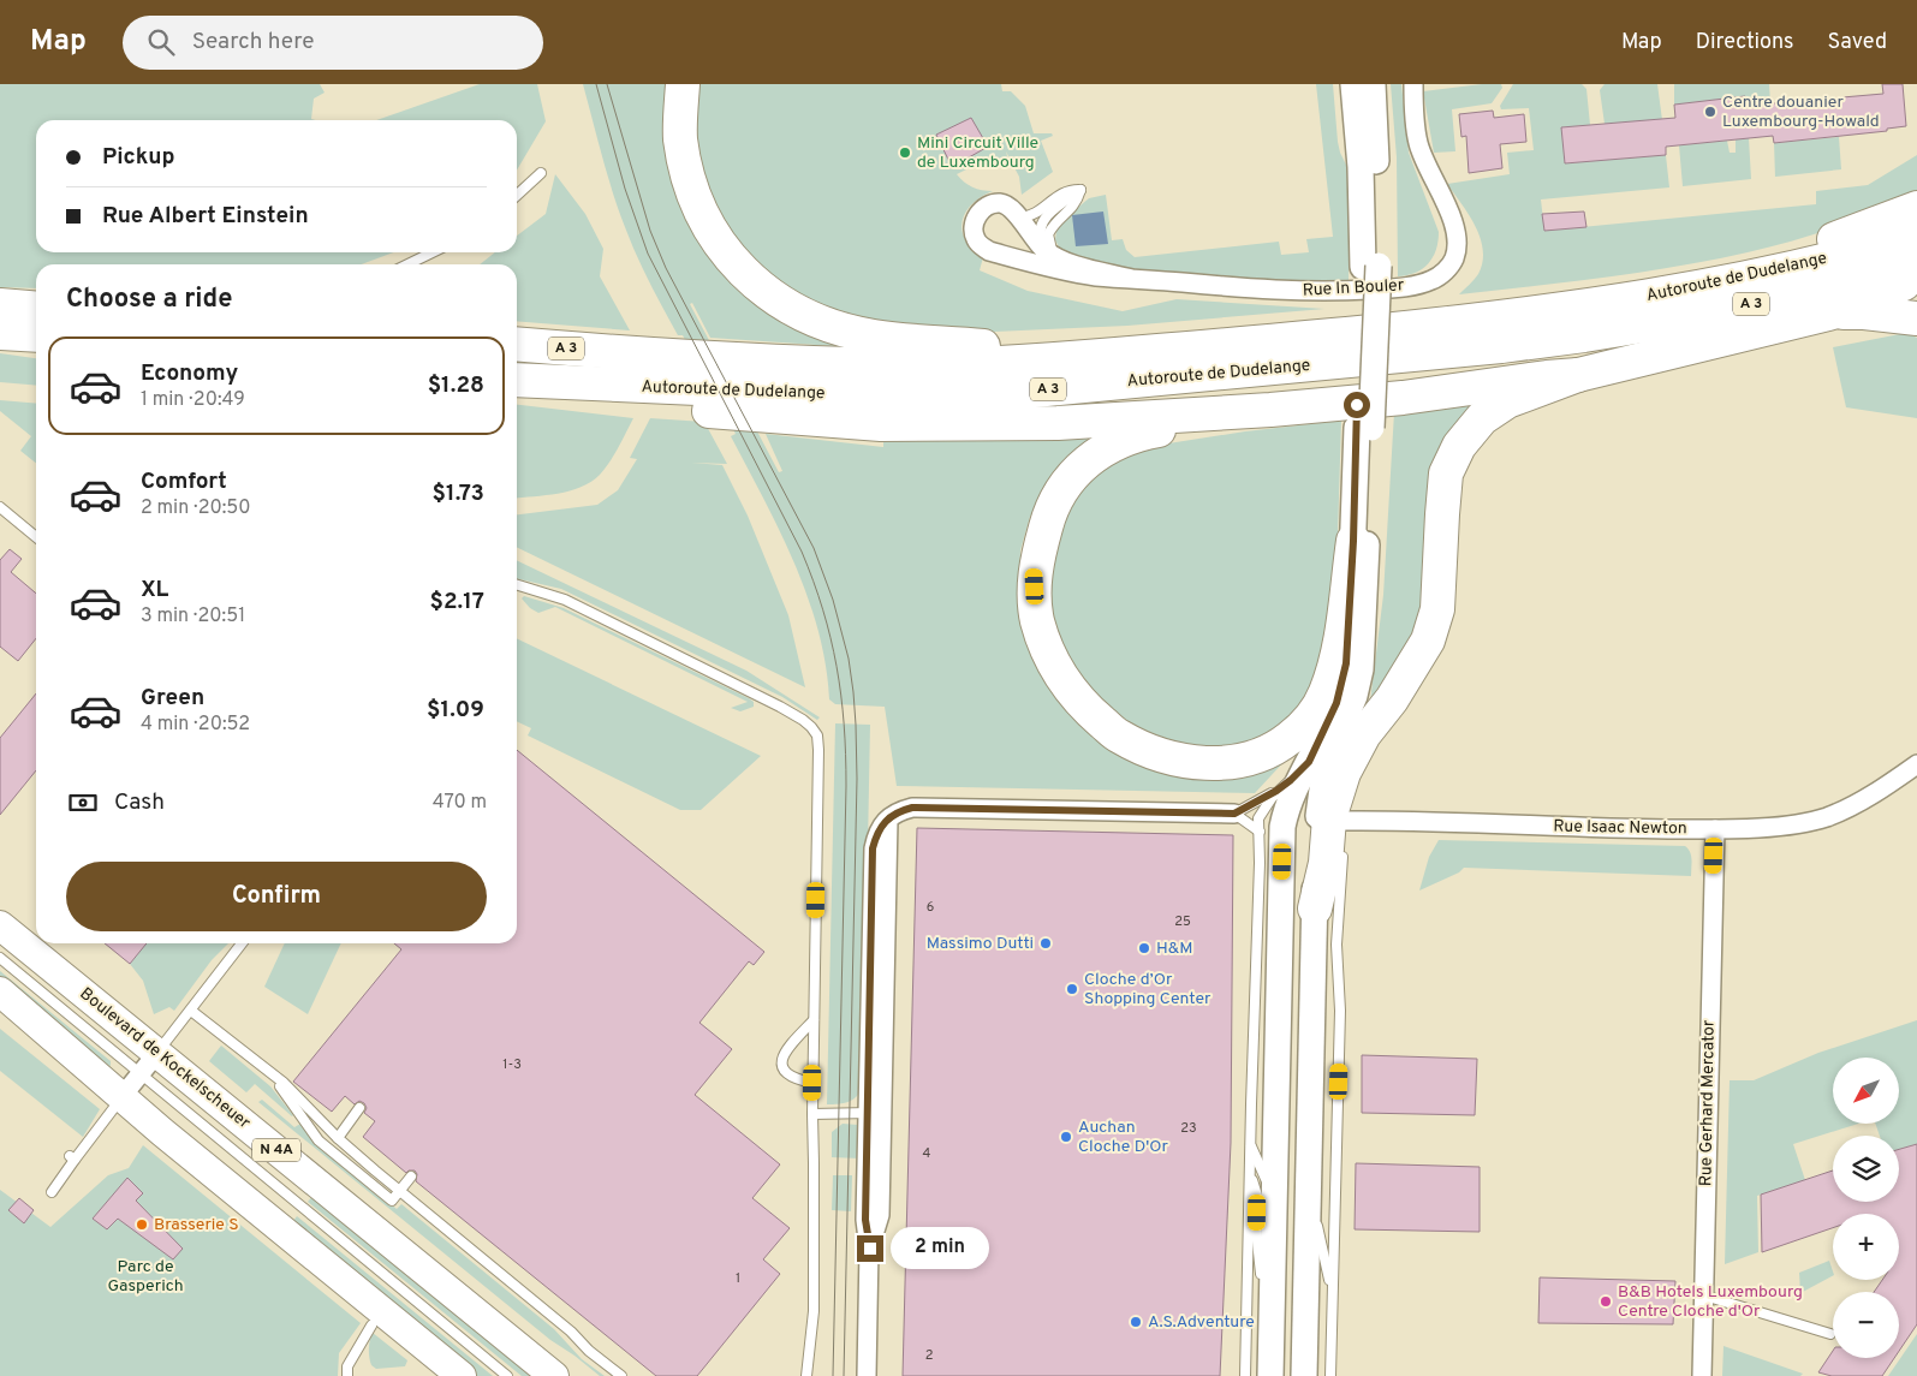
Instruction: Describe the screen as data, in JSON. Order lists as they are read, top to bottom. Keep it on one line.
{"streets":{"highway":["Autoroute de Dudelange","A 3"],"main road":["Boulevard de Kockelscheuer","N 4A"],"street":["Rue In Bouler","Rue Isaac Newton","Rue Gerhard Mercator"]},"crossings":[["Autoroute de Dudelange","A 3"],["Rue Isaac Newton","Rue Gerhard Mercator"]],"parks":["Parc de Gasperich"],"places":["Centre douanier Luxembourg-Howald","Mini Circuit Ville de Luxembourg","Massimo Dutti","H&M","Cloche d’Or Shopping Center","Auchan Cloche D'Or","Brasserie S","B&B Hotels Luxembourg Centre Cloche d'Or","A.S.Adventure"],"house_numbers":["6","25","1-3","23","4","1","2"],"north":"bottom left","page":{"header":"Map","search":"Search here","nav":["Map","Directions","Saved"],"banner":["Pickup","Rue Albert Einstein"],"heading":"Choose a ride","list":[{"name":"Economy","note":"1 min · 20:49","value":"$1.28"},{"name":"Comfort","note":"2 min · 20:50","value":"$1.73"},{"name":"XL","note":"3 min · 20:51","value":"$2.17"},{"name":"Green","note":"4 min · 20:52","value":"$1.09"}],"pay":["Cash","470 m"],"buttons":"Confirm","map_buttons":["+","−"],"bubble":"2 min"}}
